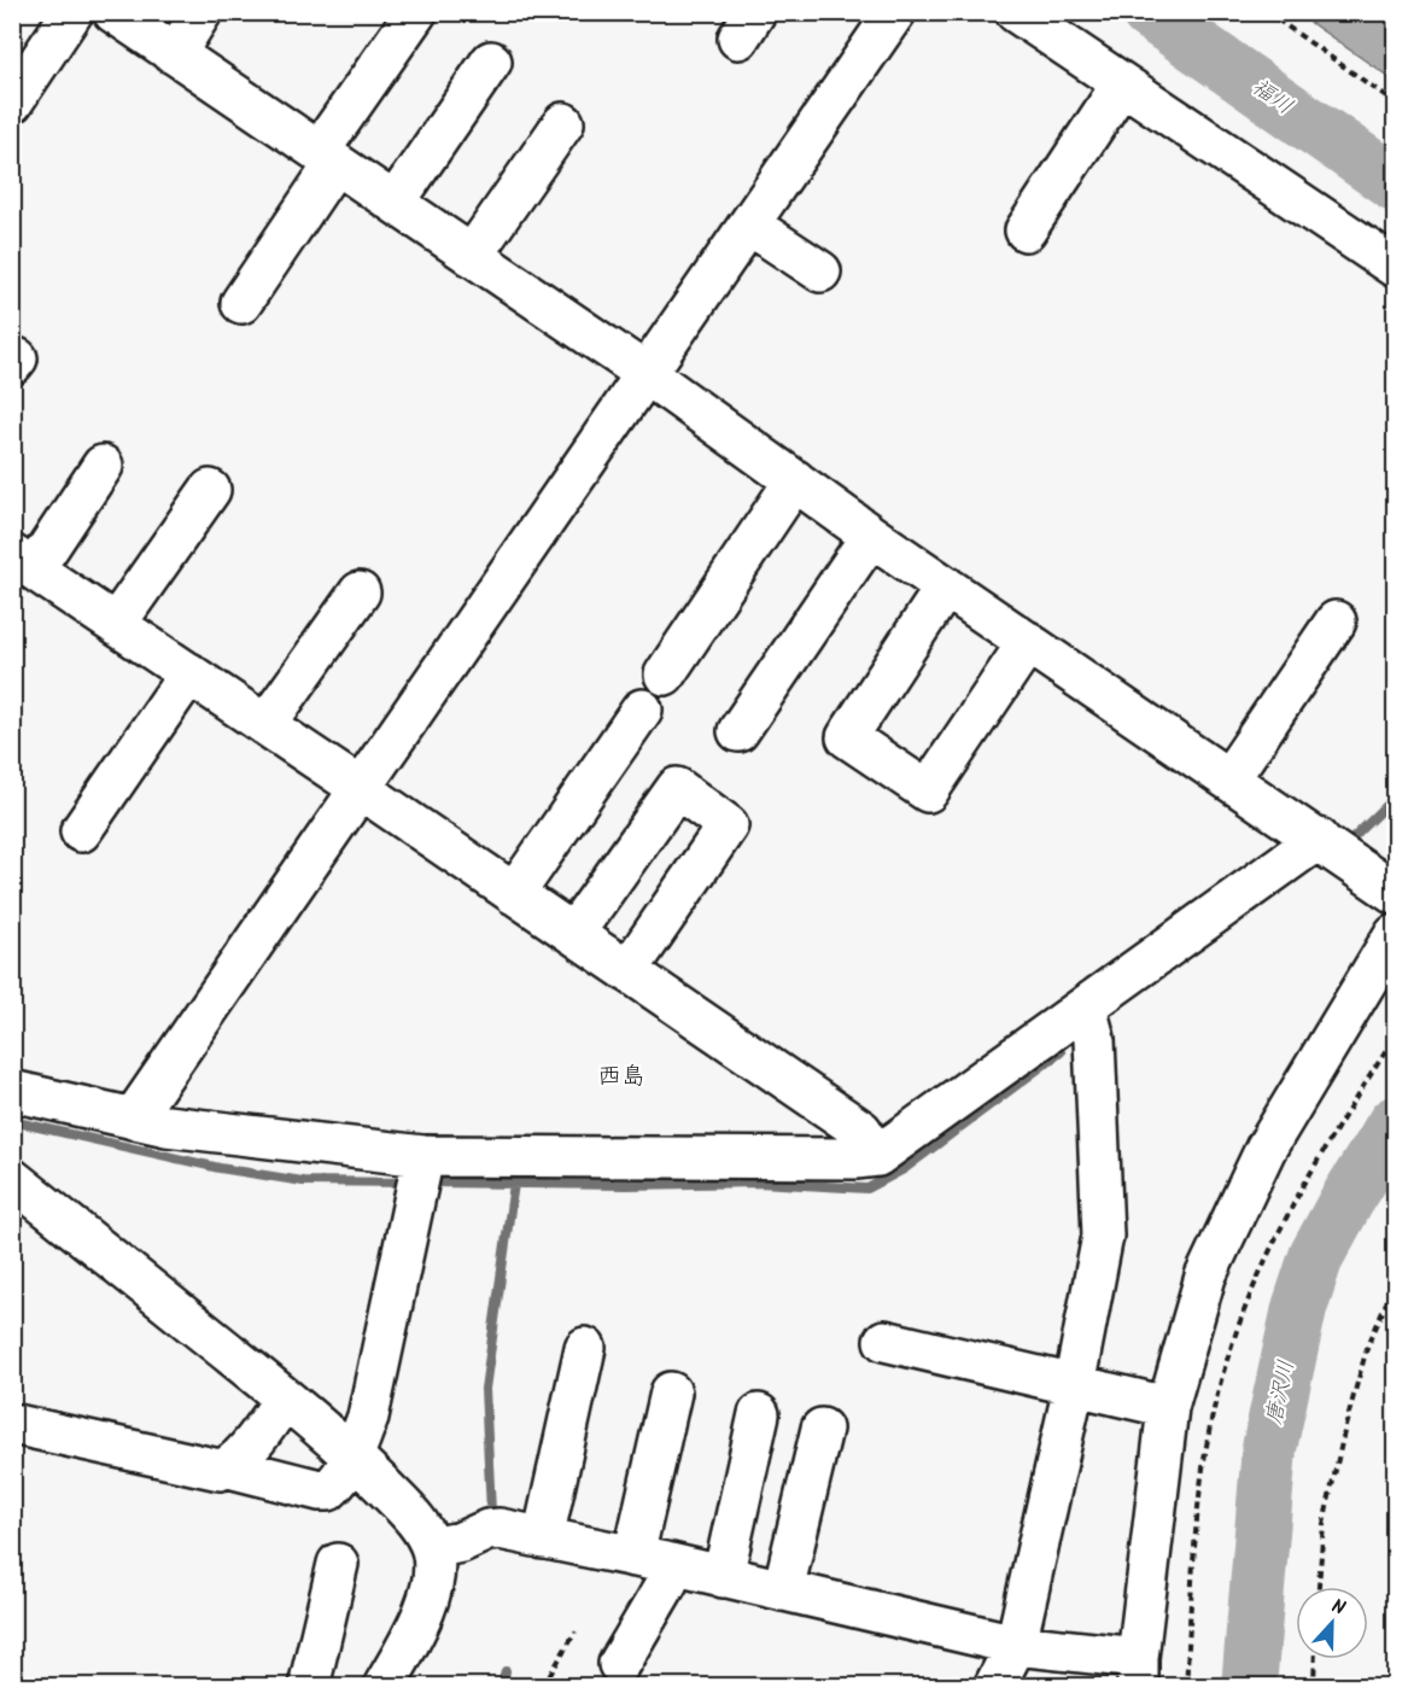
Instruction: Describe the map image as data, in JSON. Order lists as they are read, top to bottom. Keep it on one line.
{"districts":["西島"],"water":["福川","唐沢川"],"north":"top"}
